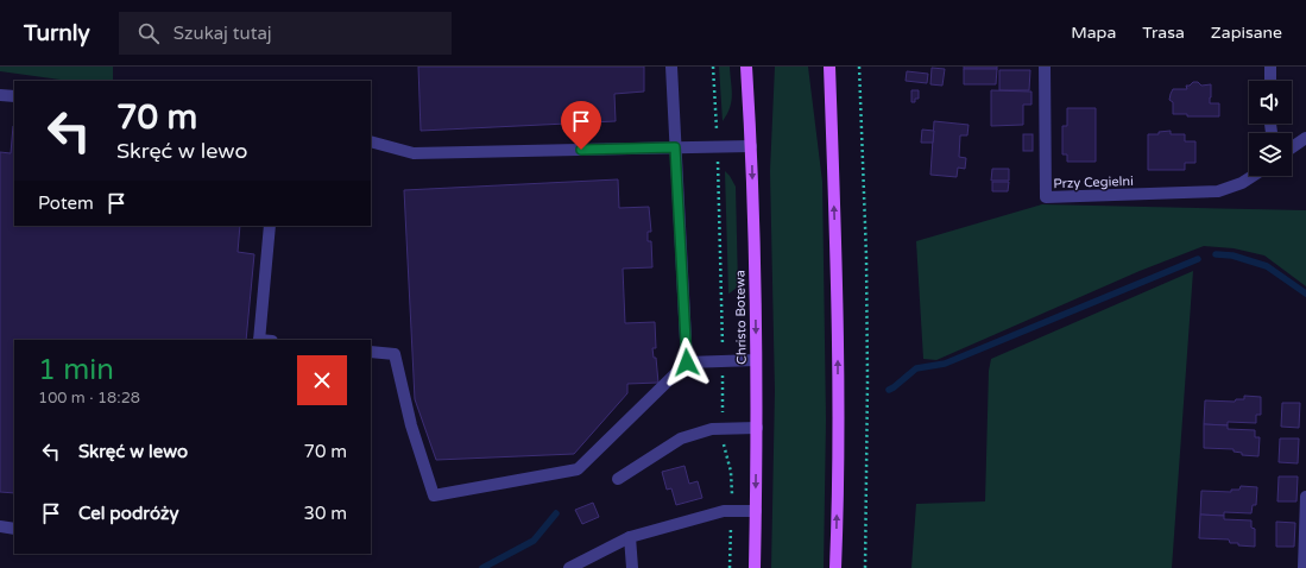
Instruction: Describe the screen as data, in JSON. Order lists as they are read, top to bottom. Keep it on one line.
{"streets":{"main road":["Christo Botewa"],"street":["Przy Cegielni"]},"page":{"header":"Turnly","search":"Szukaj tutaj","nav":["Mapa","Trasa","Zapisane"],"turn":["70 m","Skręć w lewo"],"then":"Potem","heading":["1 min","100 m · 18:28"],"list":[{"name":"Skręć w lewo","value":"70 m"},{"name":"Cel podróży","value":"30 m"}]}}
